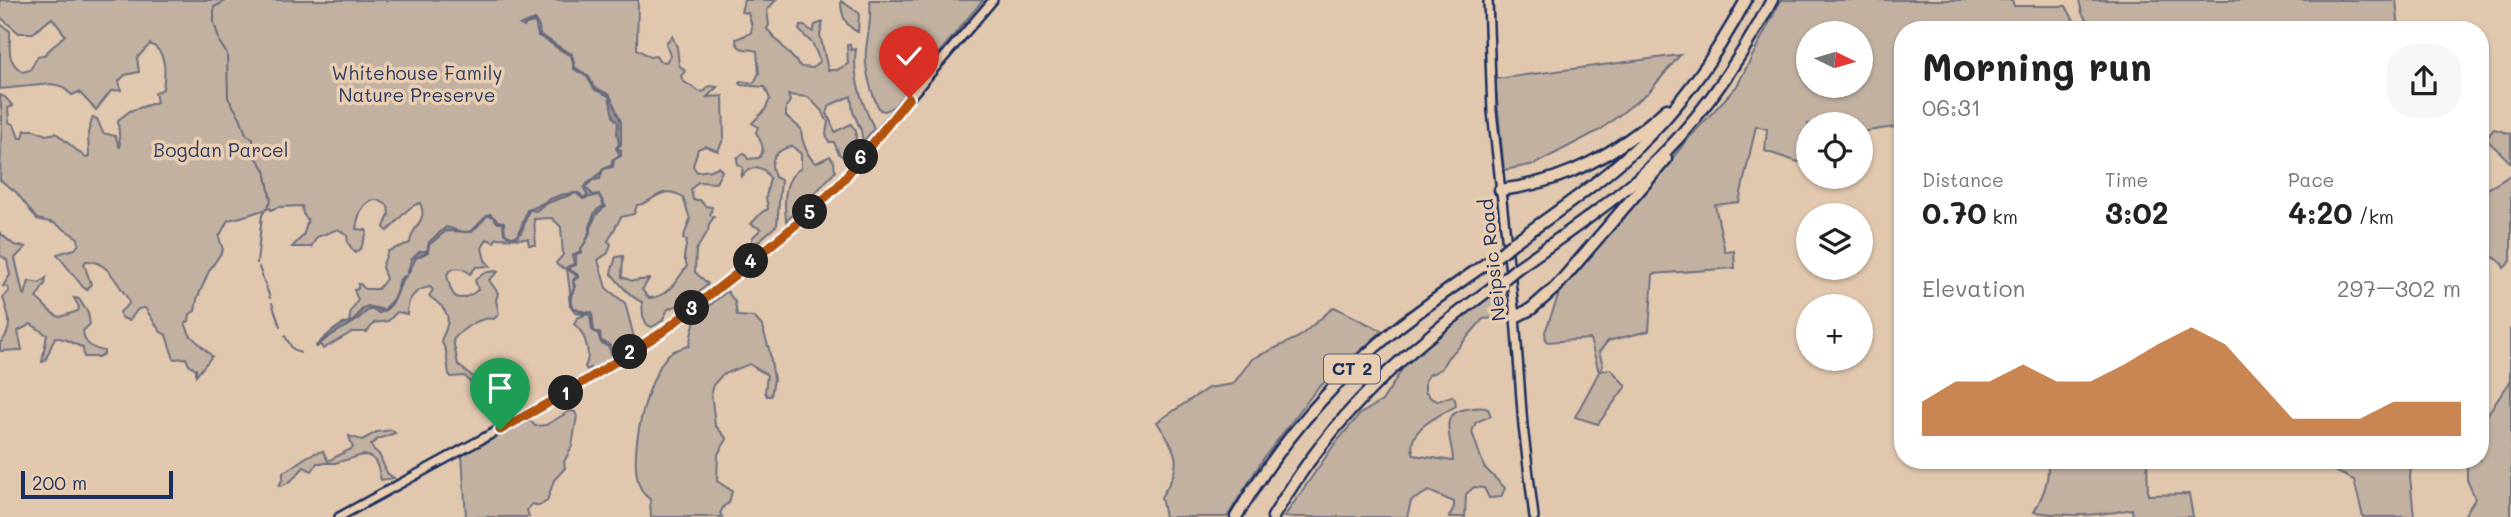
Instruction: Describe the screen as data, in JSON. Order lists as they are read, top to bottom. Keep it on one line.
{"streets":{"highway":["CT 2"],"street":["Neipsic Road"]},"parks":["Whitehouse Family Nature Preserve","Bogdan Parcel"],"scale_bar":"200 m","north":"right","page":{"map_buttons":"+","heading":["Morning run","06:31"],"pins":["6","5","4","3","2","1"],"stats":[["Distance","0.70 km"],["Time","3:02"],["Pace","4:20 /km"]],"chart":["Elevation","297–302 m"],"scale":"200 m"}}
